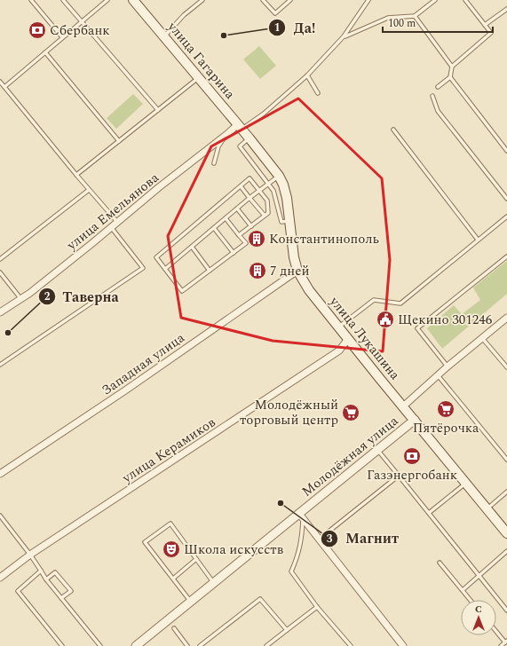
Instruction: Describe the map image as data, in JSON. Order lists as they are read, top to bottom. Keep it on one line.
{"streets":{"main road":["улица Гагарина","улица Лукашина"],"street":["улица Емельянова","Западная улица","улица Керамиков","Молодёжная улица"]},"crossings":[["улица Гагарина","улица Емельянова"],["улица Гагарина","улица Лукашина"],["улица Лукашина","Западная улица"],["улица Лукашина","улица Керамиков"],["улица Лукашина","Молодёжная улица"]],"places":{"bank":["Сбербанк","Газэнергобанк"],"other":["Да!","Таверна","Магнит"],"building":["Константинополь","7 дней"],"public building":["Щекино 301246"],"supermarket":["Пятёрочка","Молодёжный торговый центр"],"theatre":["Школа искусств"]},"scale_bar":"100 m","north":"top"}
